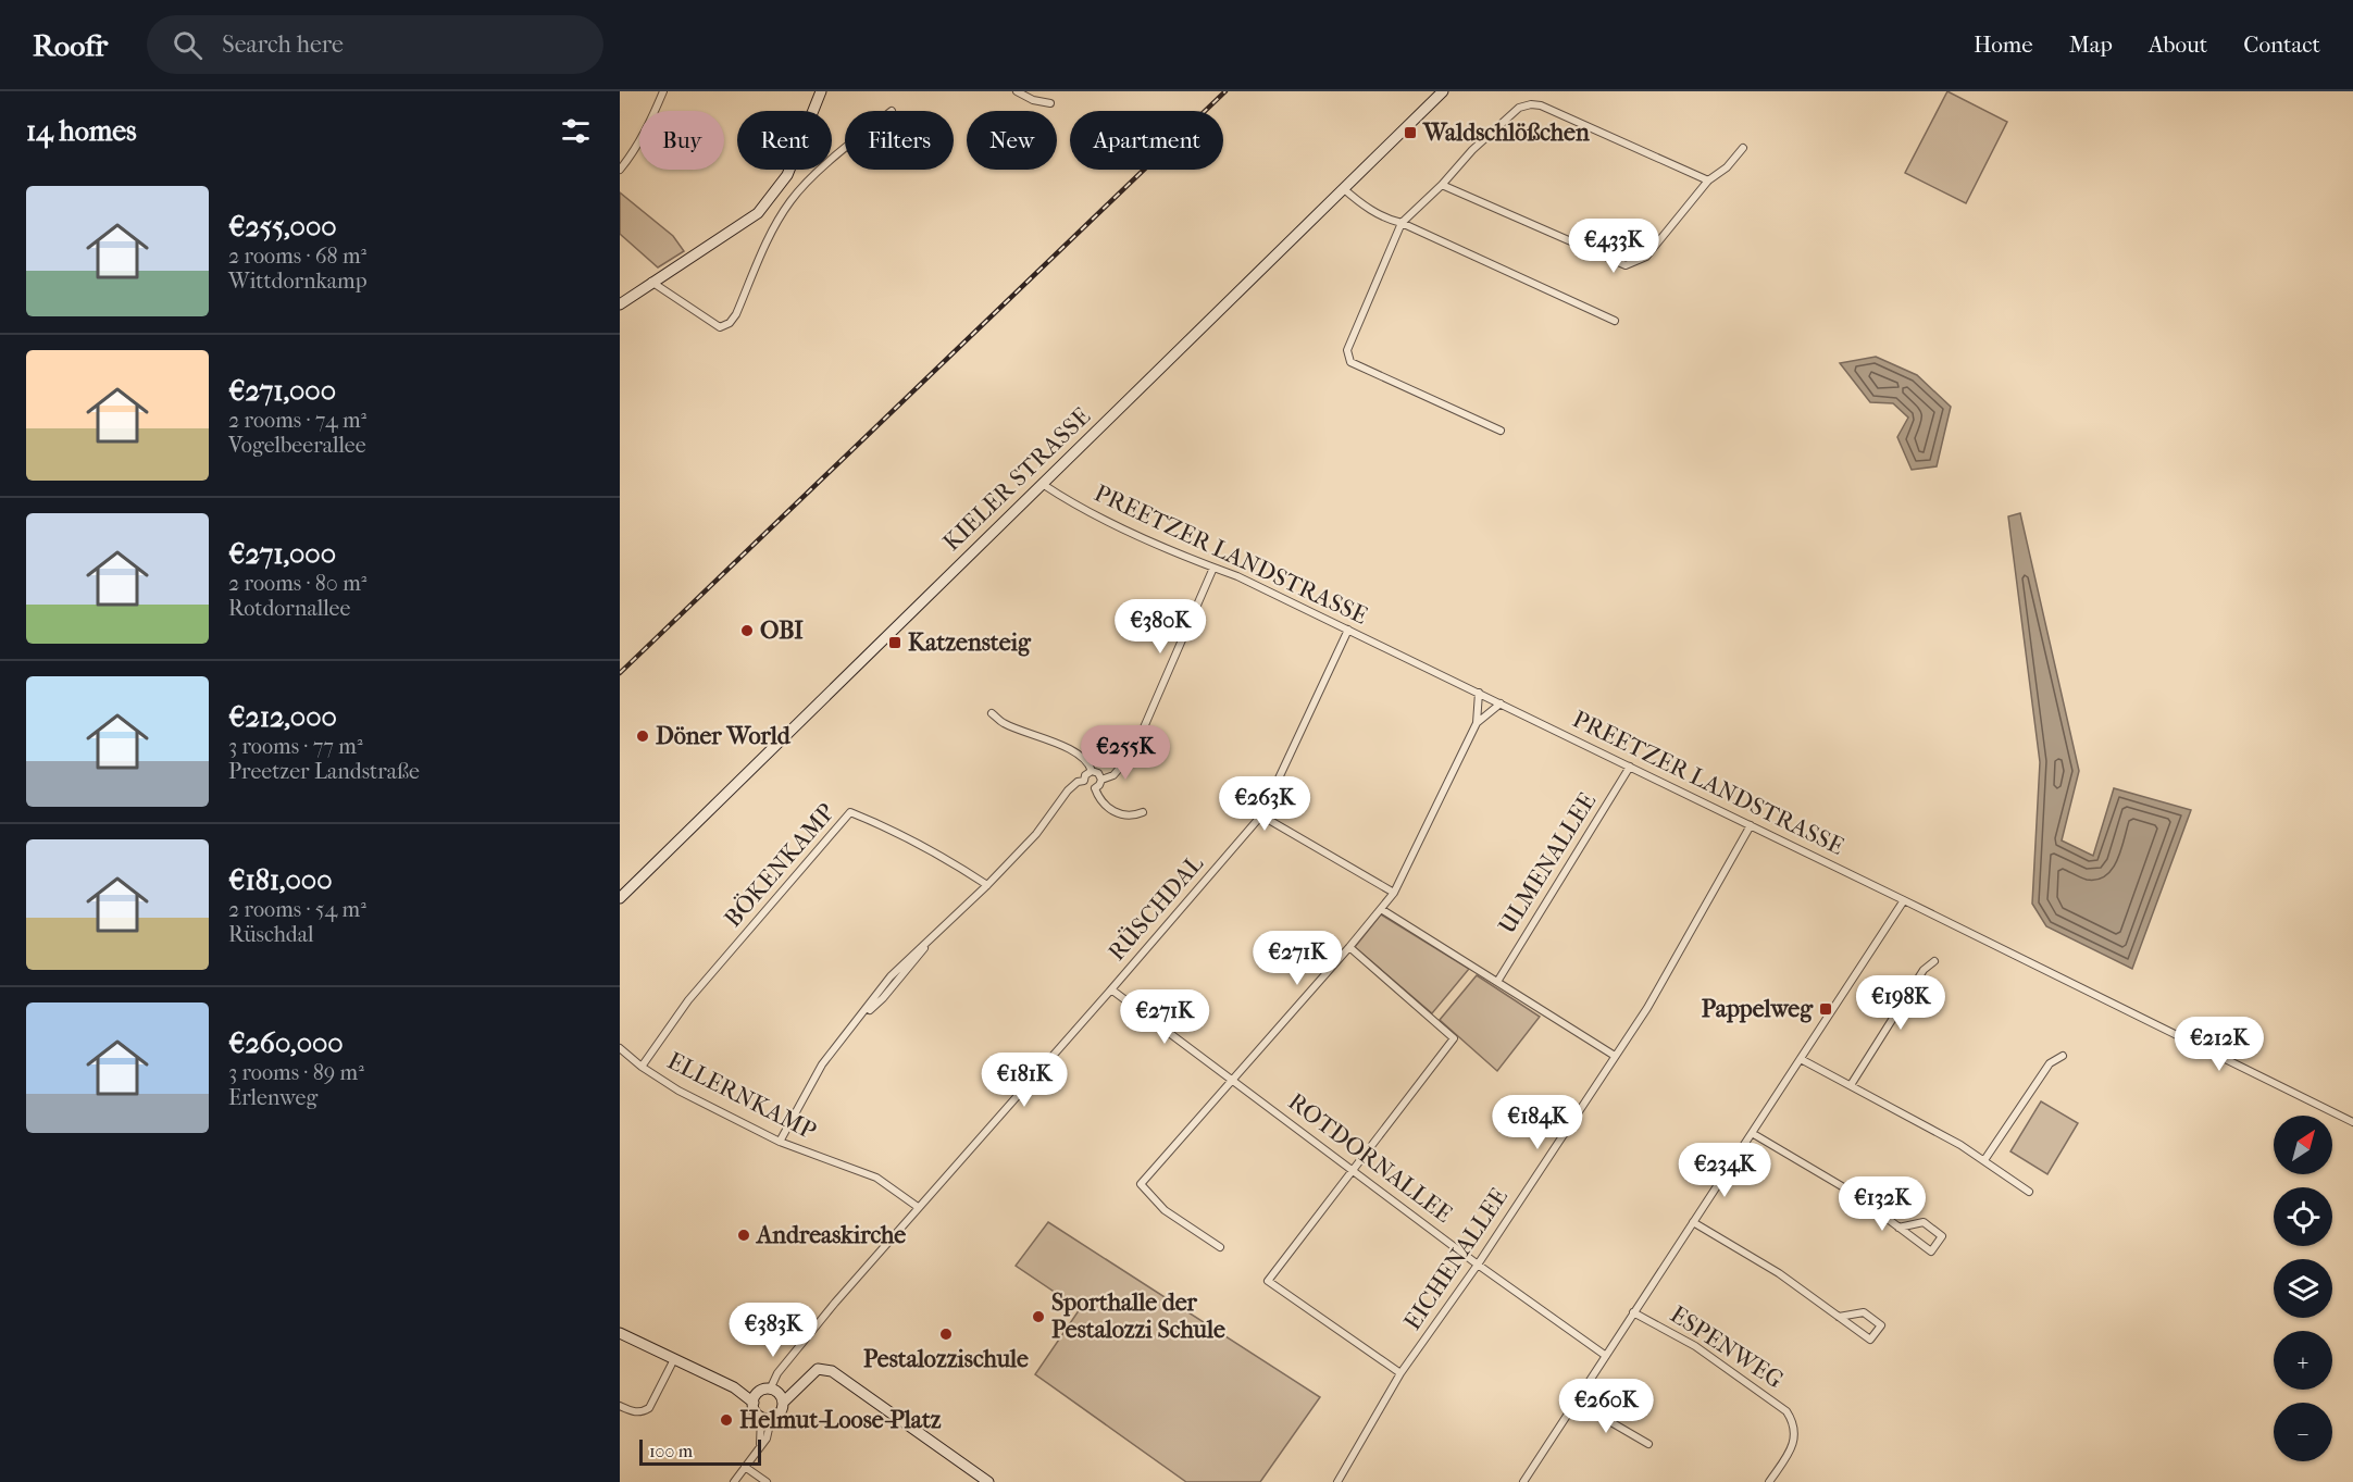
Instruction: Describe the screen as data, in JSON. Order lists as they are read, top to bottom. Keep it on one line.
{"streets":{"main road":["KIELER STRASSE"],"street":["PREETZER LANDSTRASSE","ULMENALLEE","BÖKENKAMP","RÜSCHDAL","ELLERNKAMP","ROTDORNALLEE","EICHENALLEE","ESPENWEG"]},"crossings":[["KIELER STRASSE","PREETZER LANDSTRASSE"],["PREETZER LANDSTRASSE","ULMENALLEE"],["PREETZER LANDSTRASSE","RÜSCHDAL"],["PREETZER LANDSTRASSE","EICHENALLEE"],["BÖKENKAMP","ELLERNKAMP"],["RÜSCHDAL","ELLERNKAMP"],["RÜSCHDAL","ROTDORNALLEE"],["ROTDORNALLEE","EICHENALLEE"]],"places":{"transit":["Waldschlößchen","Katzensteig","Pappelweg"],"other":["OBI","Döner World","Andreaskirche","Sporthalle der Pestalozzi Schule","Pestalozzischule","Helmut-Loose-Platz"]},"scale_bar":"100 m","north":"top right","page":{"header":"Roofr","search":"Search here","nav":["Home","Map","About","Contact"],"heading":"14 homes","chip":["Buy","Rent","Filters","New","Apartment"],"list":[{"name":"€255,000","note":"2 rooms · 68 m² · Wittdornkamp"},{"name":"€271,000","note":"2 rooms · 74 m² · Vogelbeerallee"},{"name":"€271,000","note":"2 rooms · 80 m² · Rotdornallee"},{"name":"€212,000","note":"3 rooms · 77 m² · Preetzer Landstraße"},{"name":"€181,000","note":"2 rooms · 54 m² · Rüschdal"},{"name":"€260,000","note":"3 rooms · 89 m² · Erlenweg"}],"price":["€433K","€380K","€255K","€263K","€271K","€198K","€271K","€212K","€181K","€184K","€234K","€132K","€383K","€260K"],"map_buttons":["+","−"],"scale":"100 m"}}
